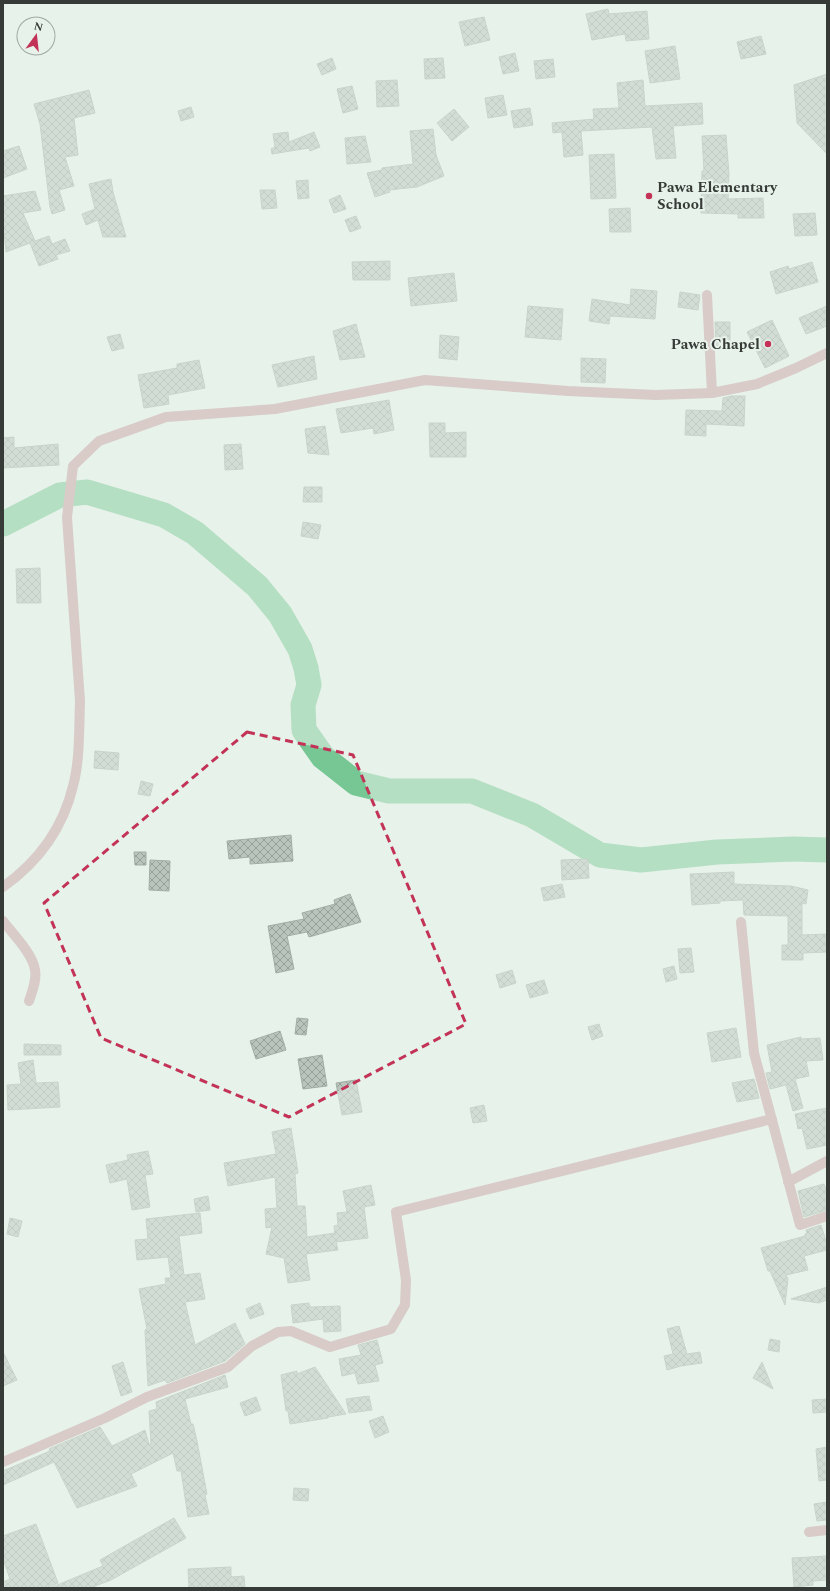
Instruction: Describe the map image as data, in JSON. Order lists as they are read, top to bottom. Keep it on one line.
{"places":["Pawa Elementary School","Pawa Chapel"],"north":"top"}
